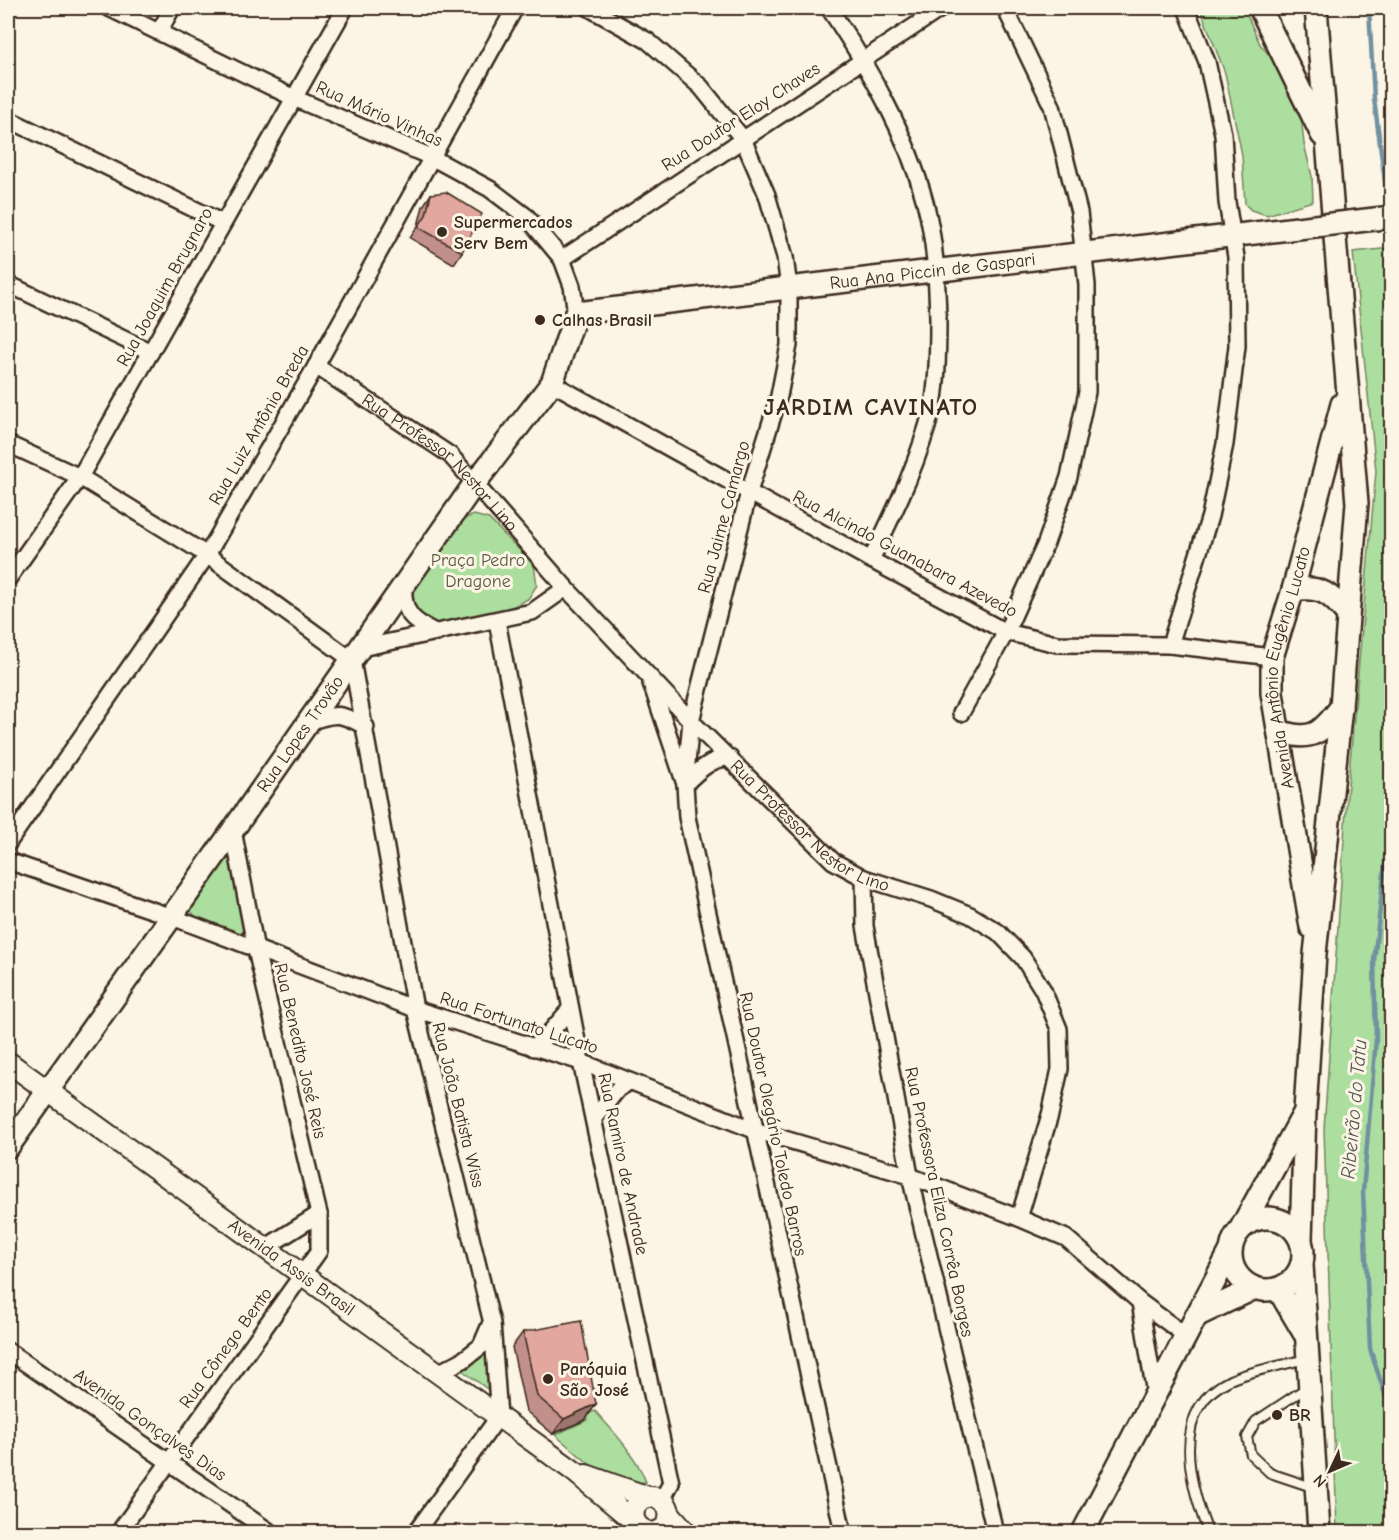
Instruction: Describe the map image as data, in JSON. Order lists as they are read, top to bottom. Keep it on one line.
{"streets":{"main road":["Rua Ana Piccin de Gaspari","Avenida Antônio Eugênio Lucato","Rua Lopes Trovão"],"street":["Rua Mário Vinhas","Rua Doutor Eloy Chaves","Rua Joaquim Brugnaro","Rua Luiz Antônio Breda","Rua Professor Nestor Lino","Rua Jaime Camargo","Rua Alcindo Guanabara Azevedo","Rua Fortunato Lucato","Rua Benedito José Reis","Rua João Batista Wiss","Rua Doutor Olegário Toledo Barros","Rua Ramiro de Andrade","Rua Professora Eliza Corrêa Borges","Avenida Assis Brasil","Rua Cônego Bento","Avenida Gonçalves Dias"]},"crossings":[["Rua Mário Vinhas","Rua Doutor Eloy Chaves"],["Rua Mário Vinhas","Rua Ana Piccin de Gaspari"],["Rua Mário Vinhas","Rua Joaquim Brugnaro"],["Rua Mário Vinhas","Rua Luiz Antônio Breda"],["Rua Mário Vinhas","Rua Lopes Trovão"],["Rua Doutor Eloy Chaves","Rua Jaime Camargo"],["Rua Ana Piccin de Gaspari","Rua Jaime Camargo"],["Rua Ana Piccin de Gaspari","Rua Lopes Trovão"],["Rua Luiz Antônio Breda","Rua Professor Nestor Lino"],["Rua Professor Nestor Lino","Rua Jaime Camargo"],["Rua Professor Nestor Lino","Rua Lopes Trovão"],["Rua Professor Nestor Lino","Rua Fortunato Lucato"],["Rua Professor Nestor Lino","Rua Doutor Olegário Toledo Barros"],["Rua Professor Nestor Lino","Rua Professora Eliza Corrêa Borges"],["Rua Jaime Camargo","Rua Alcindo Guanabara Azevedo"],["Rua Jaime Camargo","Rua Doutor Olegário Toledo Barros"],["Rua Alcindo Guanabara Azevedo","Avenida Antônio Eugênio Lucato"],["Rua Alcindo Guanabara Azevedo","Rua Lopes Trovão"],["Rua Lopes Trovão","Rua Fortunato Lucato"],["Rua Lopes Trovão","Rua Benedito José Reis"],["Rua Lopes Trovão","Rua João Batista Wiss"],["Rua Lopes Trovão","Avenida Assis Brasil"],["Rua Fortunato Lucato","Rua Benedito José Reis"],["Rua Fortunato Lucato","Rua João Batista Wiss"],["Rua Fortunato Lucato","Rua Doutor Olegário Toledo Barros"],["Rua Fortunato Lucato","Rua Ramiro de Andrade"],["Rua Fortunato Lucato","Rua Professora Eliza Corrêa Borges"],["Rua Benedito José Reis","Avenida Assis Brasil"],["Rua Benedito José Reis","Rua Cônego Bento"],["Rua João Batista Wiss","Avenida Assis Brasil"],["Rua Ramiro de Andrade","Avenida Assis Brasil"],["Avenida Assis Brasil","Rua Cônego Bento"],["Rua Cônego Bento","Avenida Gonçalves Dias"]],"districts":["JARDIM CAVINATO"],"water":["Ribeirão do Tatu"],"parks":["Praça Pedro Dragone"],"places":["Supermercados Serv Bem","Calhas Brasil","Paróquia São José","BR"],"north":"bottom left"}
